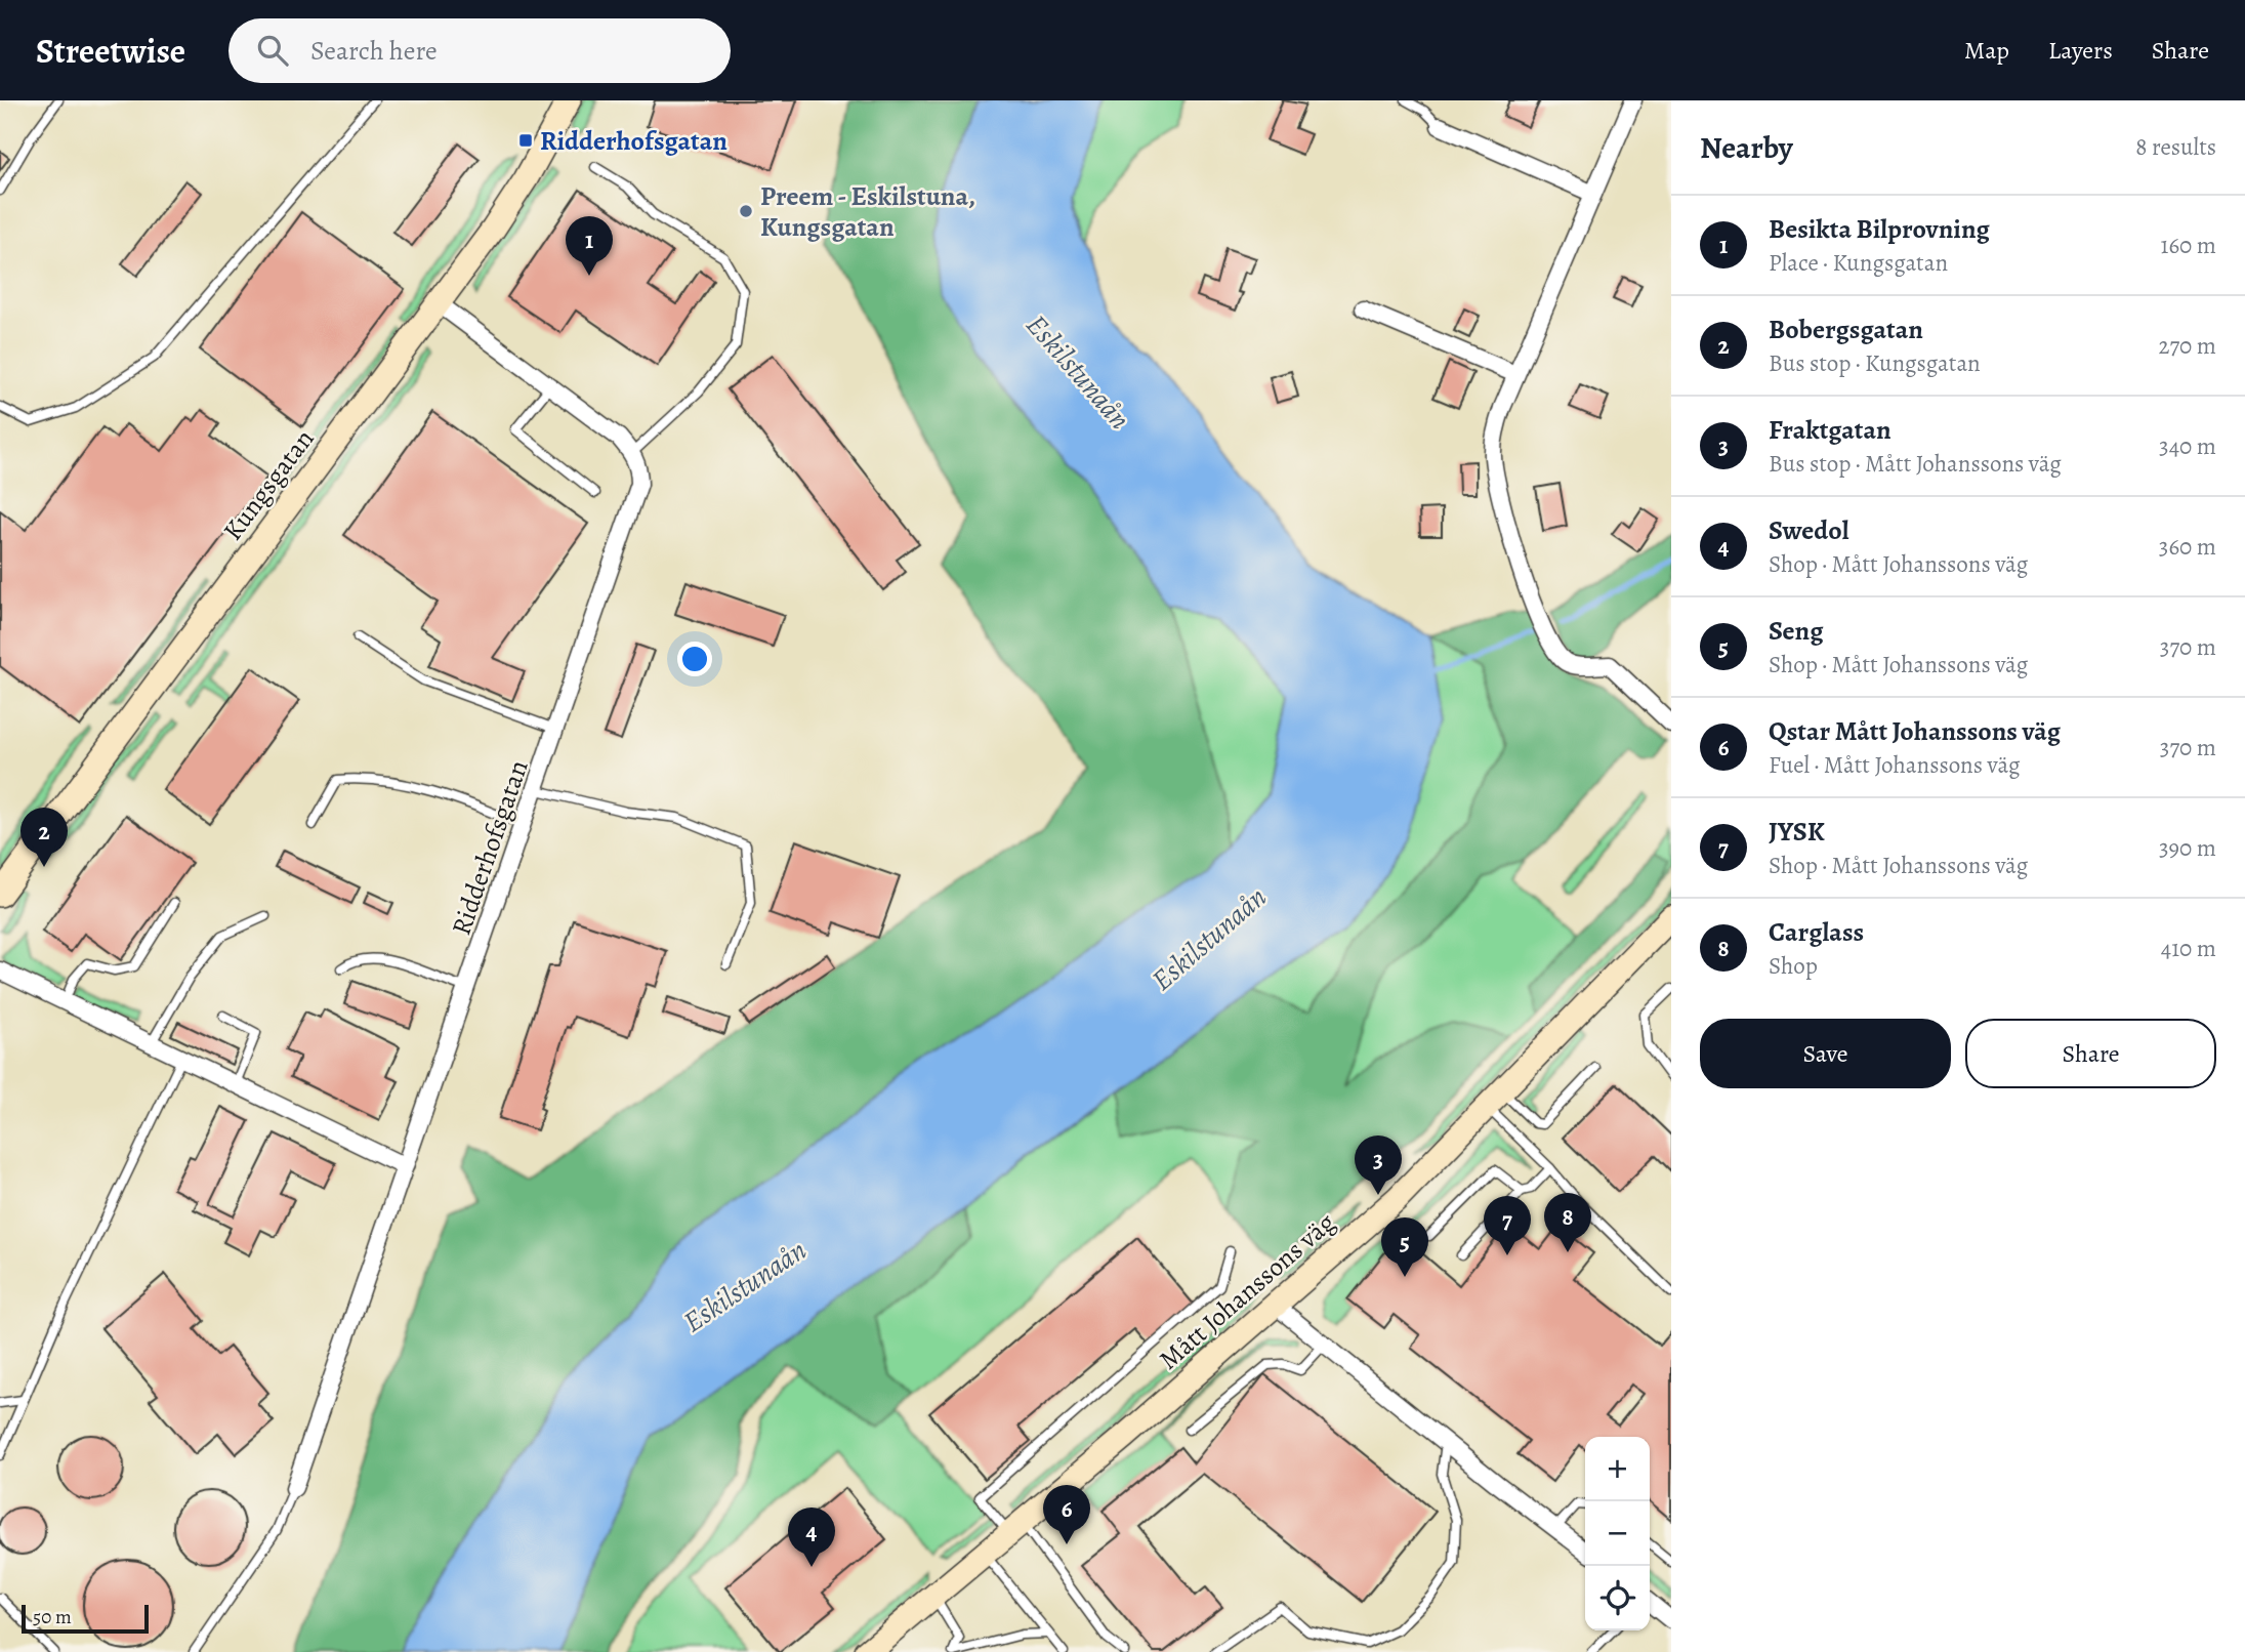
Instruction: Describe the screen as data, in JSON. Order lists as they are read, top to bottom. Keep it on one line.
{"streets":{"street":["Kungsgatan","Ridderhofsgatan","Mått Johanssons väg"]},"water":["Eskilstunaån"],"places":{"transit":["Ridderhofsgatan"],"other":["Preem - Eskilstuna, Kungsgatan"]},"scale_bar":"50 m","page":{"header":"Streetwise","search":"Search here","nav":["Map","Layers","Share"],"heading":["Nearby","8 results"],"list":[{"mark":"1","name":"Besikta Bilprovning","note":"Place · Kungsgatan","value":"160 m"},{"mark":"2","name":"Bobergsgatan","note":"Bus stop · Kungsgatan","value":"270 m"},{"mark":"3","name":"Fraktgatan","note":"Bus stop · Mått Johanssons väg","value":"340 m"},{"mark":"4","name":"Swedol","note":"Shop · Mått Johanssons väg","value":"360 m"},{"mark":"5","name":"Seng","note":"Shop · Mått Johanssons väg","value":"370 m"},{"mark":"6","name":"Qstar Mått Johanssons väg","note":"Fuel · Mått Johanssons väg","value":"370 m"},{"mark":"7","name":"JYSK","note":"Shop · Mått Johanssons väg","value":"390 m"},{"mark":"8","name":"Carglass","note":"Shop","value":"410 m"}],"pins":["1","2","3","8","7","5","6","4"],"buttons":["Save","Share"],"map_buttons":["+","−"],"scale":"50 m"}}
